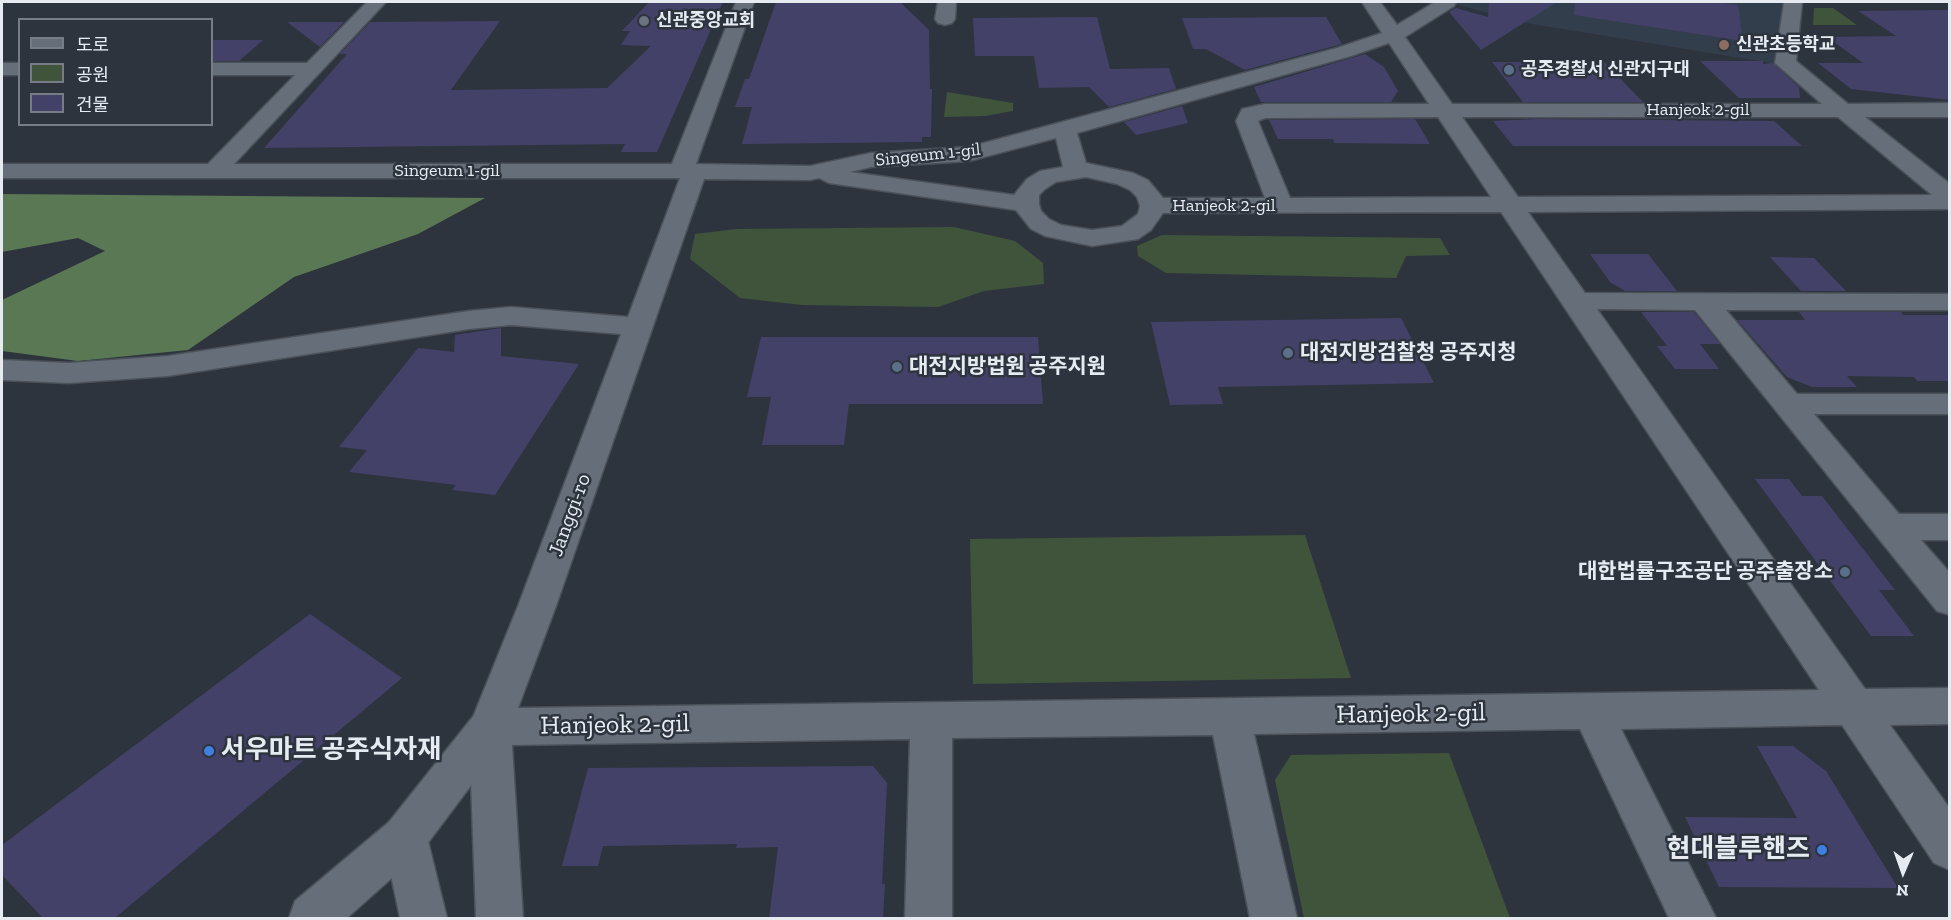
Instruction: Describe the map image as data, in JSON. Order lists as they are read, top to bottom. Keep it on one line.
{"streets":{"street":["Hanjeok 2-gil","Singeum 1-gil","Janggi-ro"]},"crossings":[["Hanjeok 2-gil","Janggi-ro"],["Singeum 1-gil","Janggi-ro"]],"places":["신관중앙교회","신관초등학교","공주경찰서 신관지구대","대전지방검찰청 공주지청","대전지방법원 공주지원","대한법률구조공단 공주출장소","서우마트 공주식자재","현대블루핸즈"],"legend":["도로","공원","건물"],"north":"bottom"}
